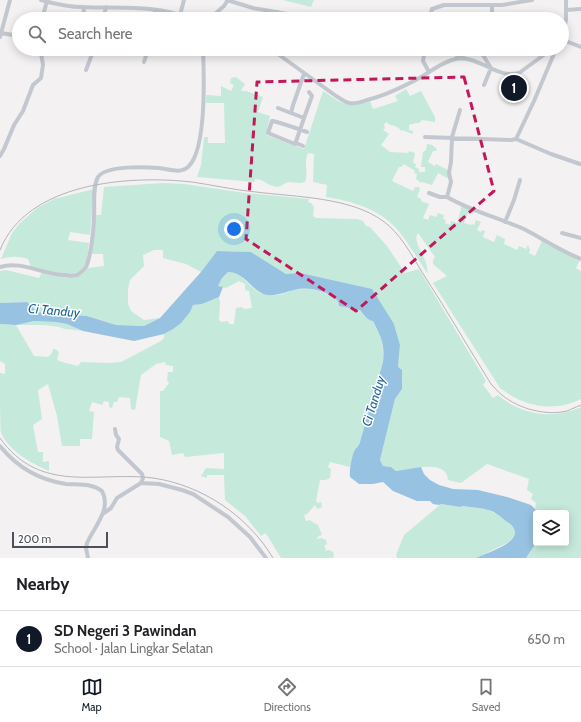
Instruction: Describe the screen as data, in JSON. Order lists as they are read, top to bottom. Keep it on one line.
{"water":["Ci Tanduy"],"scale_bar":"200 m","page":{"search":"Search here","pins":"1","scale":"200 m","heading":"Nearby","list":[{"mark":"1","name":"SD Negeri 3 Pawindan","note":"School · Jalan Lingkar Selatan","value":"650 m"}],"nav":["Map","Directions","Saved"]}}
